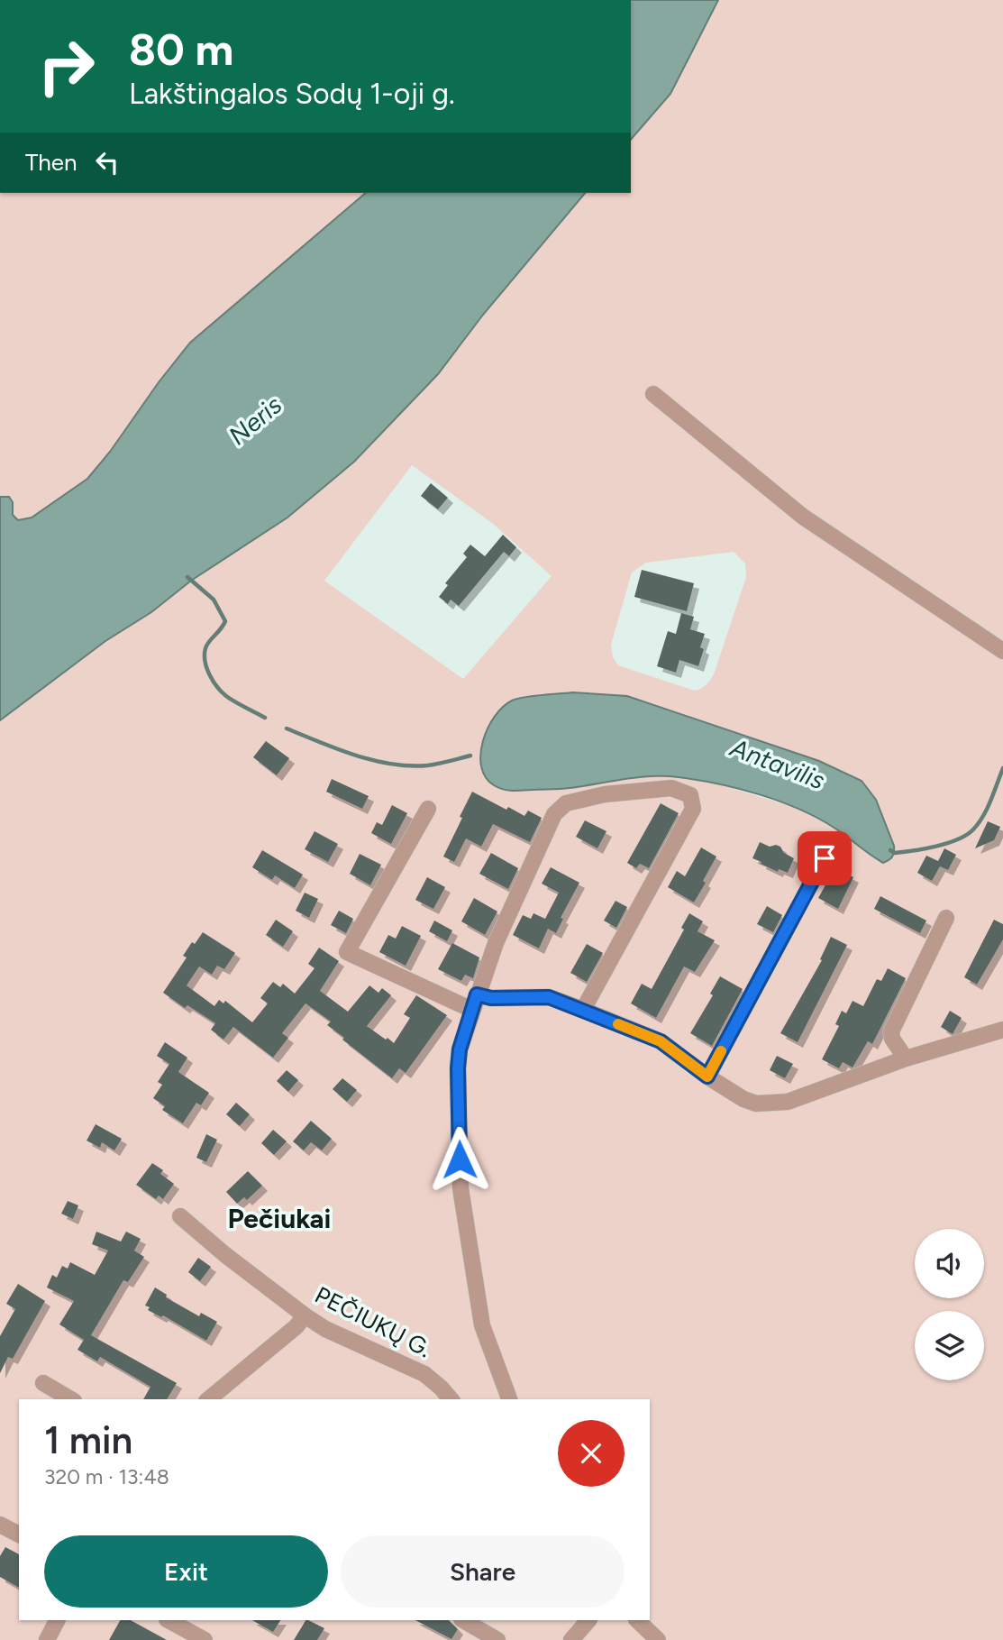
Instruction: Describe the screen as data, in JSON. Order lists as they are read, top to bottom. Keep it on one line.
{"streets":{"street":["PEČIUKŲ G."]},"districts":["Pečiukai"],"water":["Neris","Antavilis"],"page":{"turn":["80 m","Lakštingalos Sodų 1-oji g."],"then":"Then","heading":["1 min","320 m · 13:48"],"buttons":["Exit","Share"]}}
